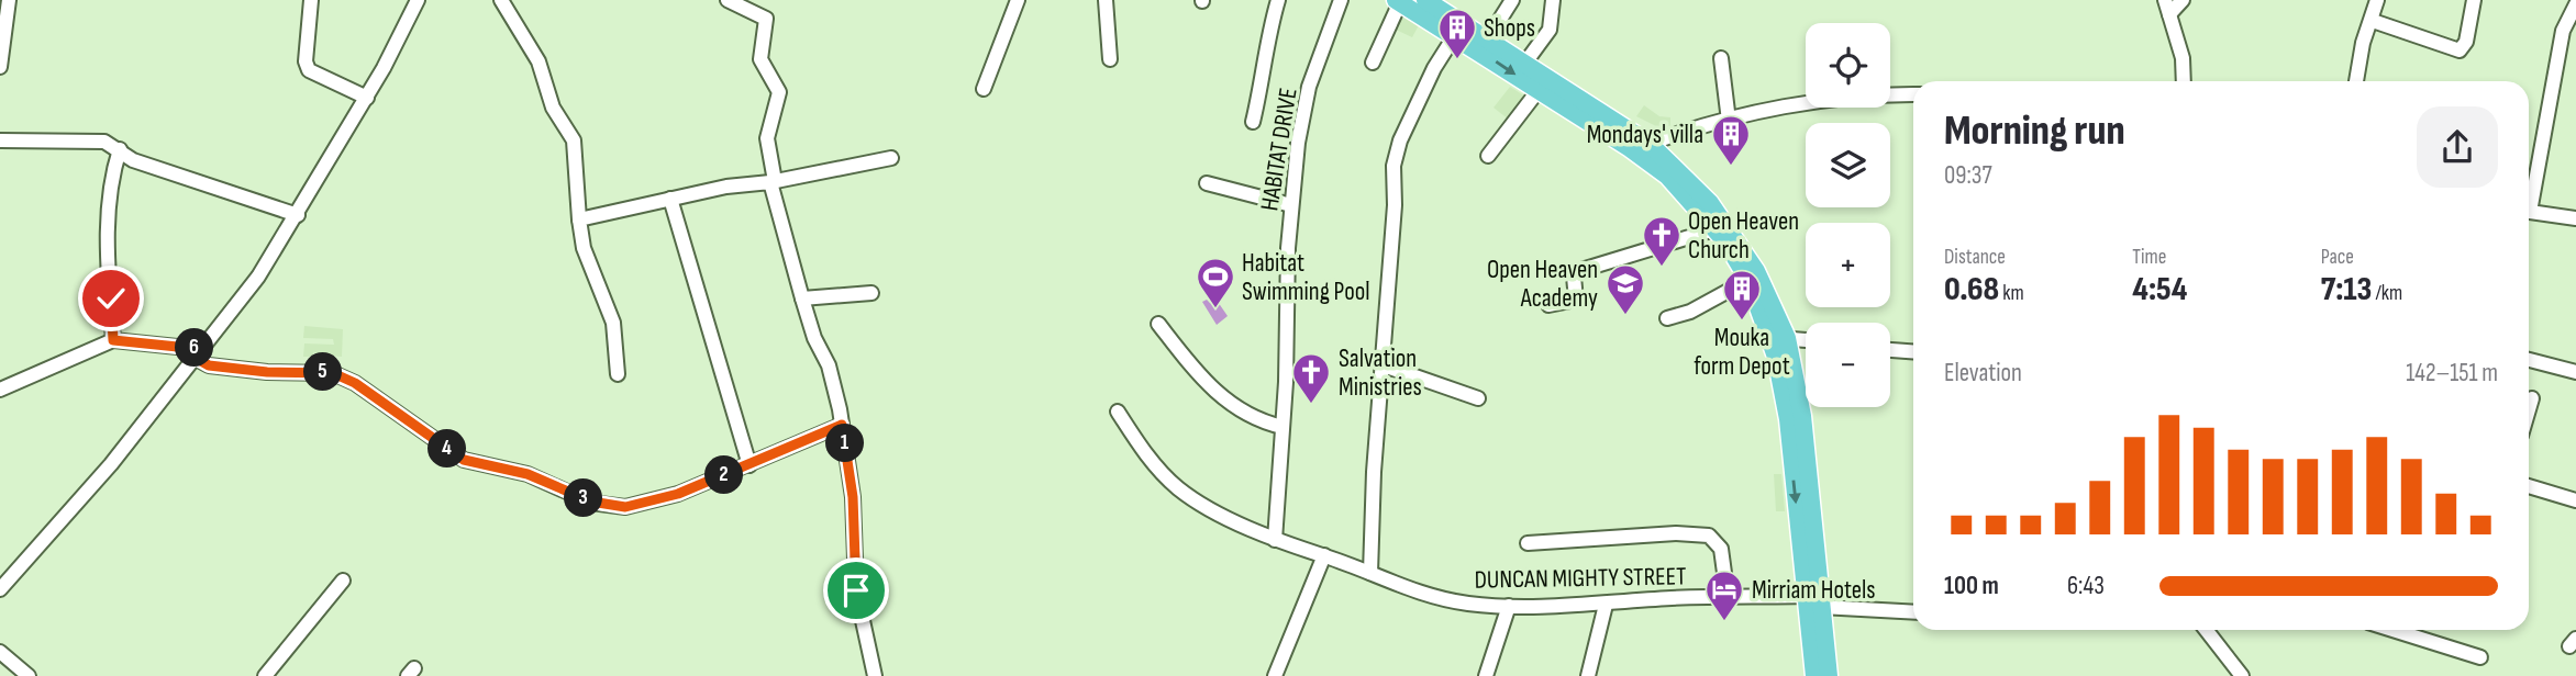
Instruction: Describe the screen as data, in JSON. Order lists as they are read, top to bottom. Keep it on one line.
{"streets":{"street":["HABITAT DRIVE","DUNCAN MIGHTY STREET"]},"crossings":[["HABITAT DRIVE","DUNCAN MIGHTY STREET"]],"places":{"building":["Shops","Mondays' villa","Mouka form Depot"],"church":["Open Heaven Church","Salvation Ministries"],"sports":["Habitat Swimming Pool"],"school or university":["Open Heaven Academy"],"hotel":["Mirriam Hotels"]},"page":{"map_buttons":["+","−"],"heading":["Morning run","09:37"],"stats":[["Distance","0.68 km"],["Time","4:54"],["Pace","7:13 /km"]],"pins":["6","5","1","4","2","3"],"chart":["Elevation","142–151 m"],"list":[{"name":"100 m","note":"6:43"}]}}
